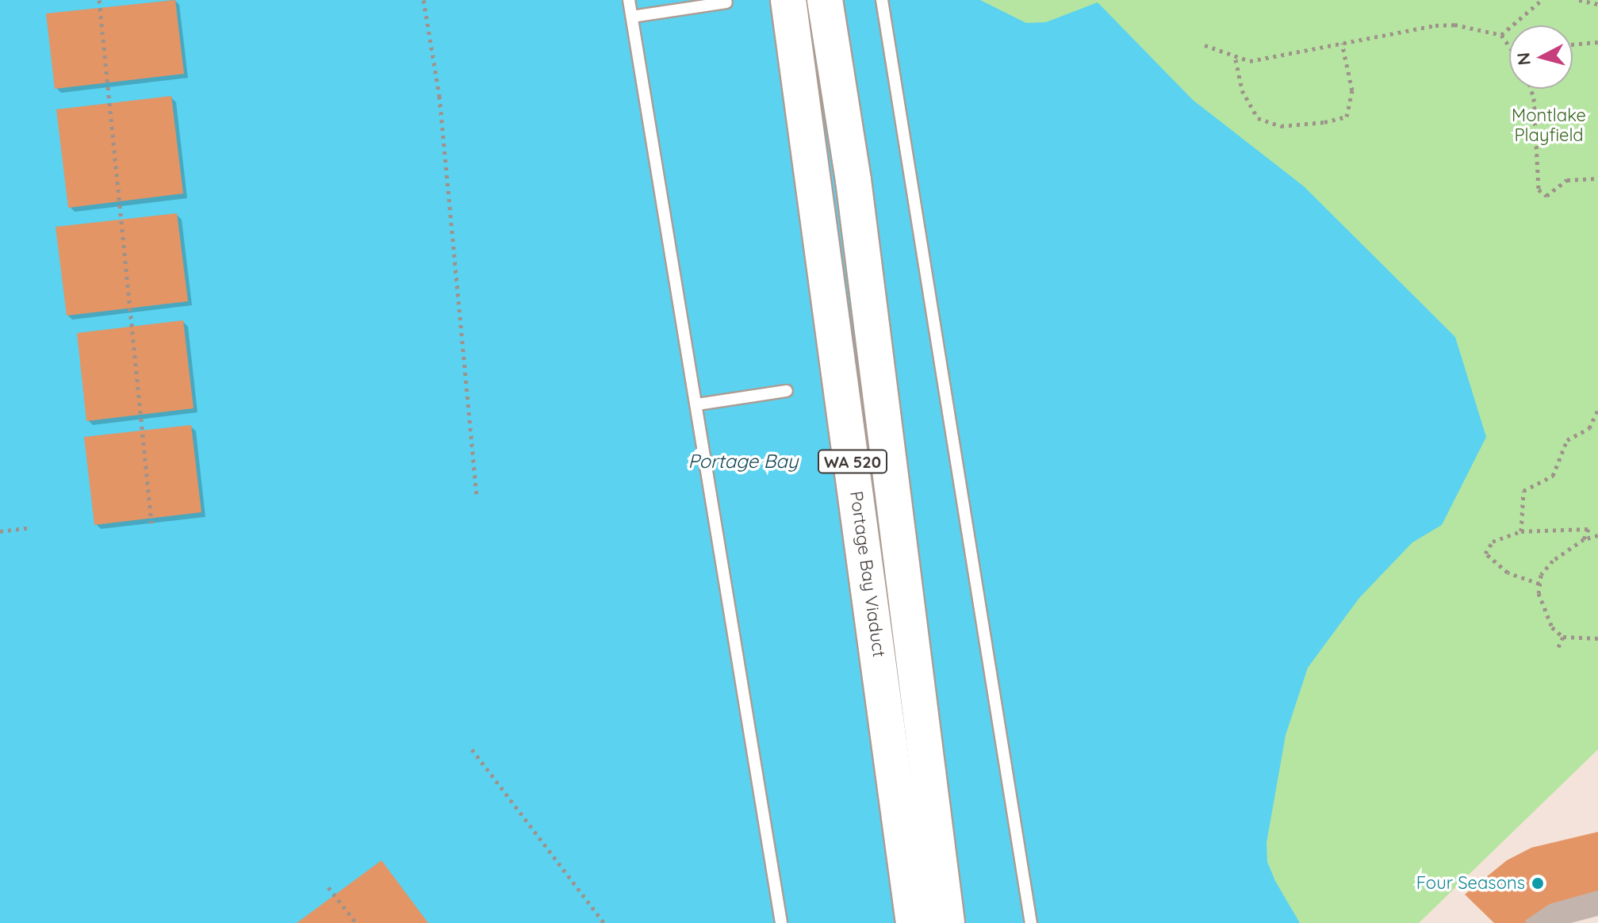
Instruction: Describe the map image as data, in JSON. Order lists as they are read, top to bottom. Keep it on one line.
{"streets":{"highway":["WA 520","Portage Bay Viaduct"]},"water":["Portage Bay"],"parks":["Montlake Playfield"],"places":["Four Seasons"],"north":"left"}
